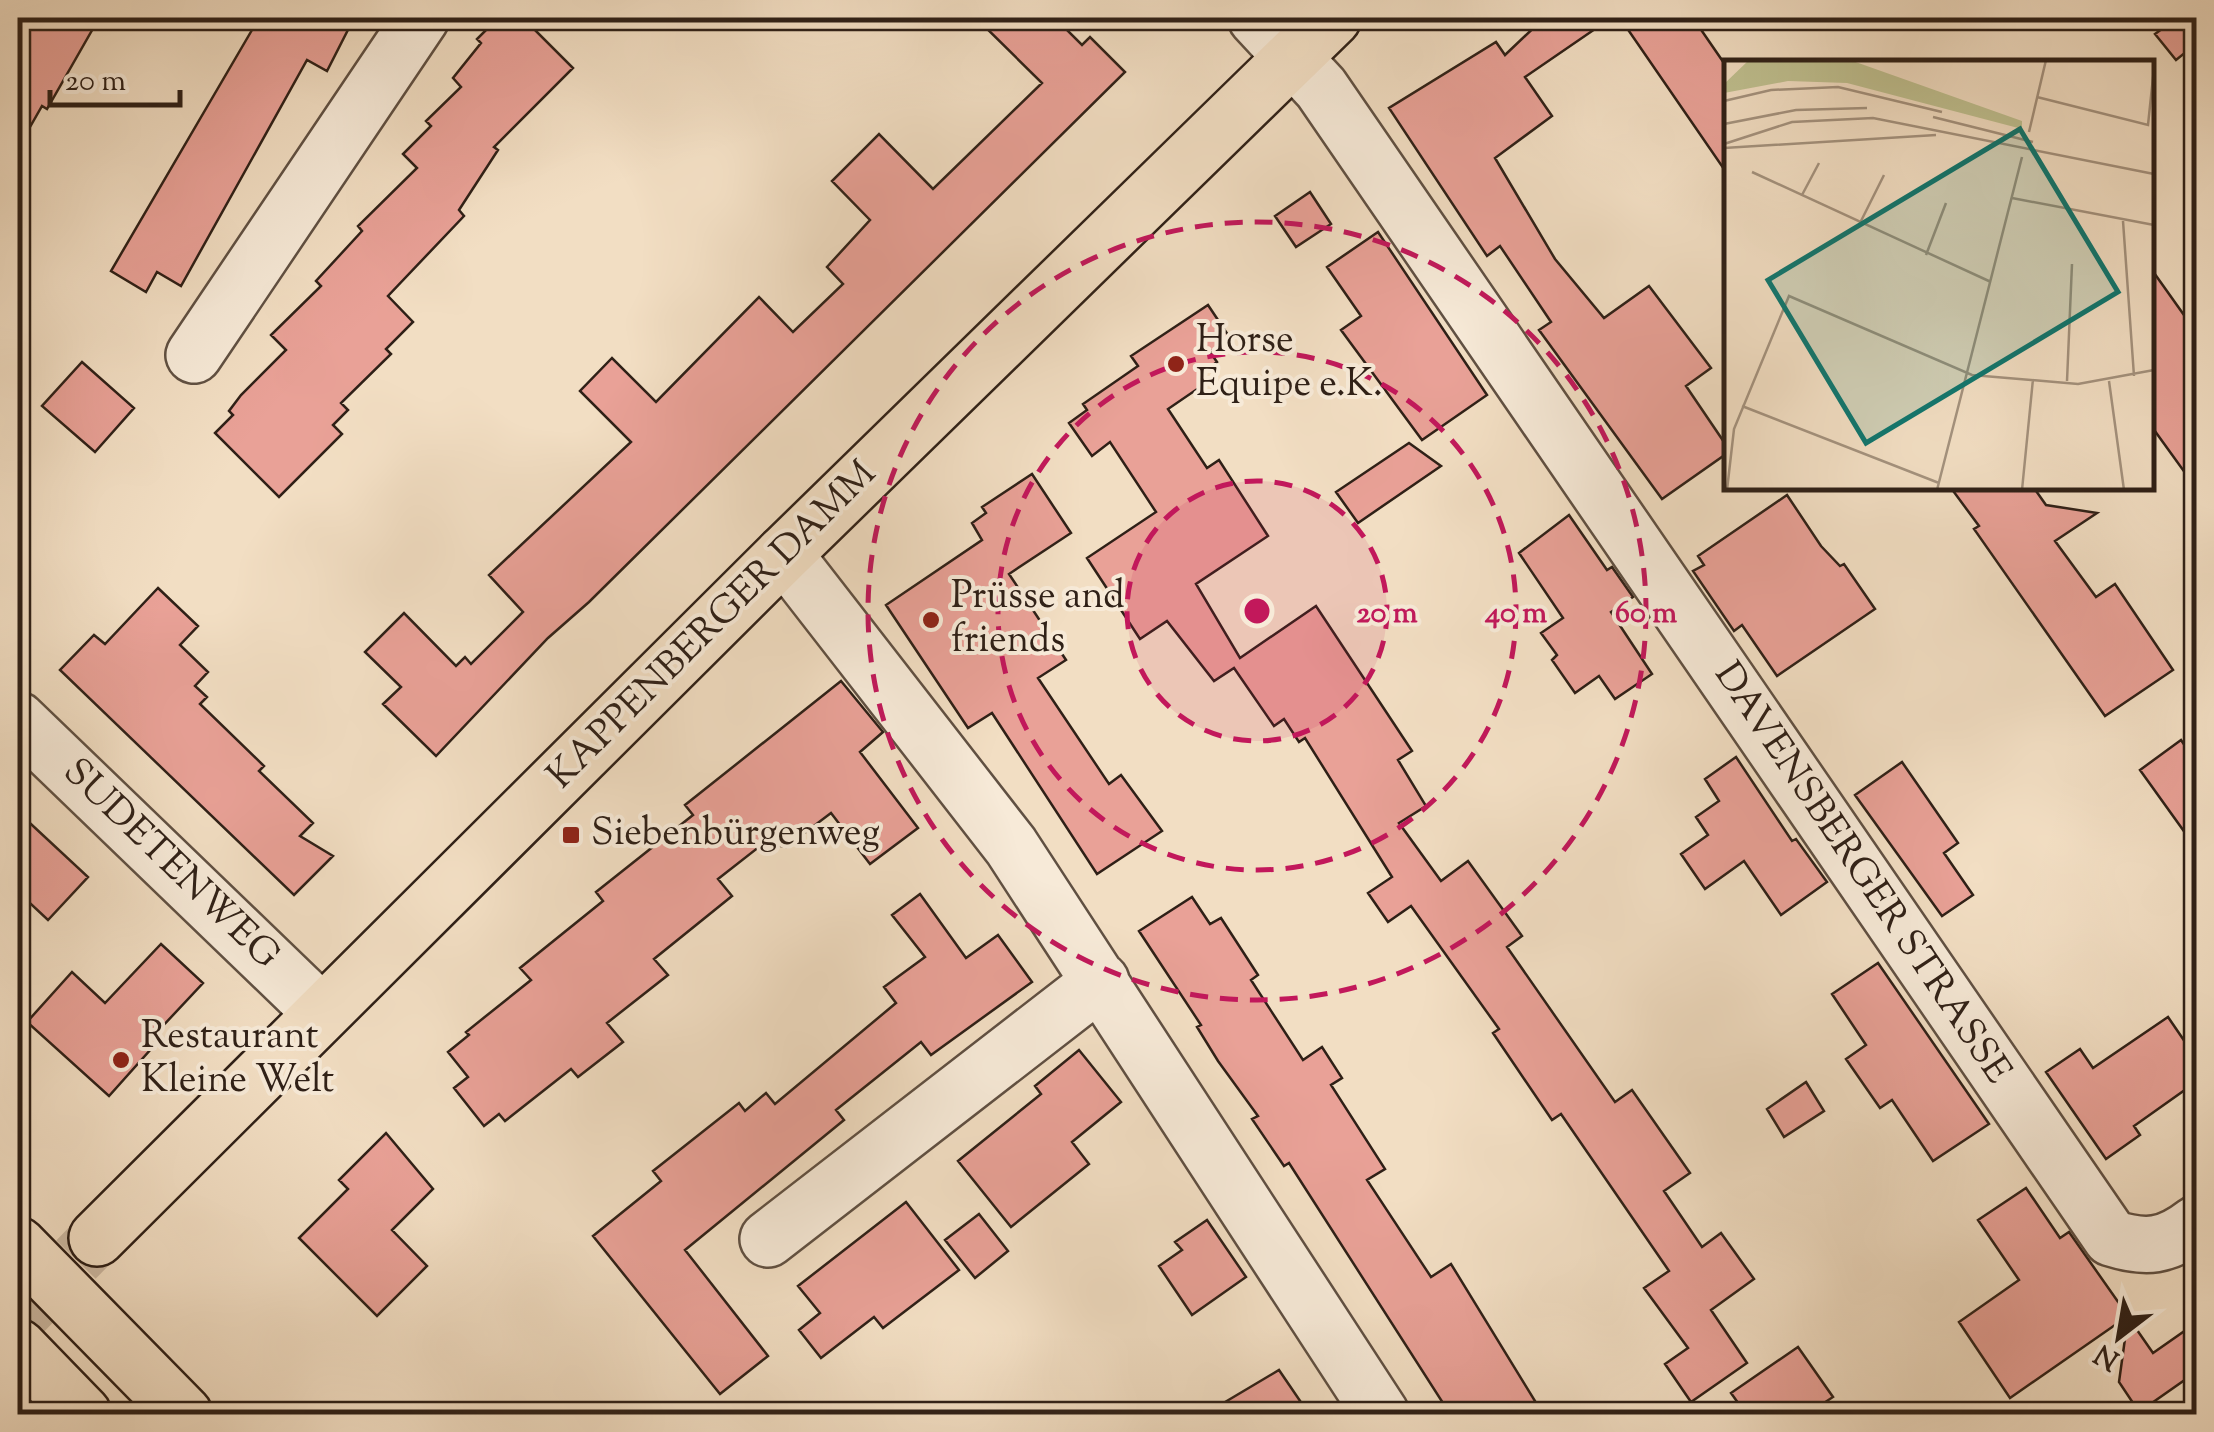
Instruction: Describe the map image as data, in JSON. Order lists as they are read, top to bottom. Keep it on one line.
{"streets":{"main road":["KAPPENBERGER DAMM"],"street":["SUDETENWEG","DAVENSBERGER STRASSE"]},"crossings":[["KAPPENBERGER DAMM","SUDETENWEG"],["KAPPENBERGER DAMM","DAVENSBERGER STRASSE"]],"places":{"other":["Horse Equipe e.K.","Prüsse and friends","Restaurant Kleine Welt"],"transit":["Siebenbürgenweg"]},"scale_bar":"20 m","north":"bottom left","rings":["20 m","40 m","60 m"]}
